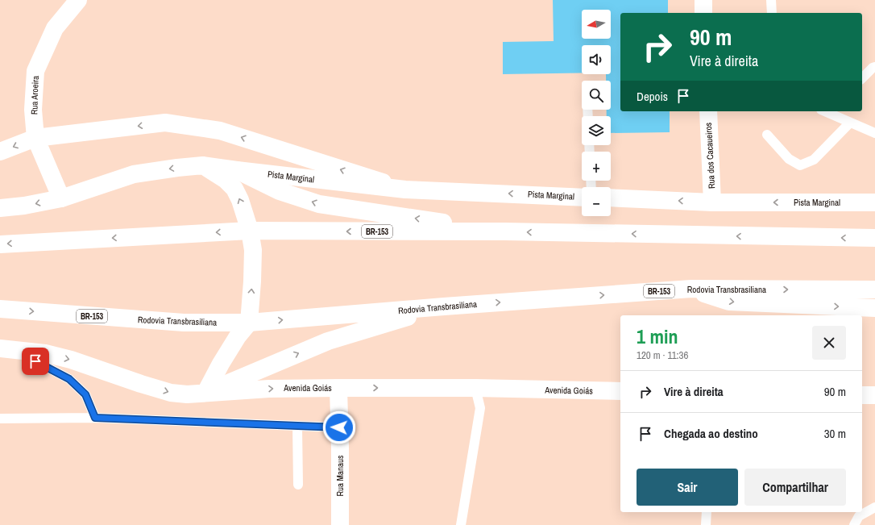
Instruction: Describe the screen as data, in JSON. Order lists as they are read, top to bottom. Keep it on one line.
{"streets":{"main road":["Rua Aroeira","Rua dos Cacaueiros","Pista Marginal","BR-153","Rodovia Transbrasiliana","Avenida Goiás","Rua Manaus"]},"crossings":[["Rua Aroeira","Pista Marginal"],["Rua dos Cacaueiros","Pista Marginal"],["Avenida Goiás","Rua Manaus"]],"north":"left","page":{"map_buttons":["+","−"],"turn":["90 m","Vire à direita"],"then":"Depois","heading":["1 min","120 m · 11:36"],"list":[{"name":"Vire à direita","value":"90 m"},{"name":"Chegada ao destino","value":"30 m"}],"buttons":["Sair","Compartilhar"]}}
